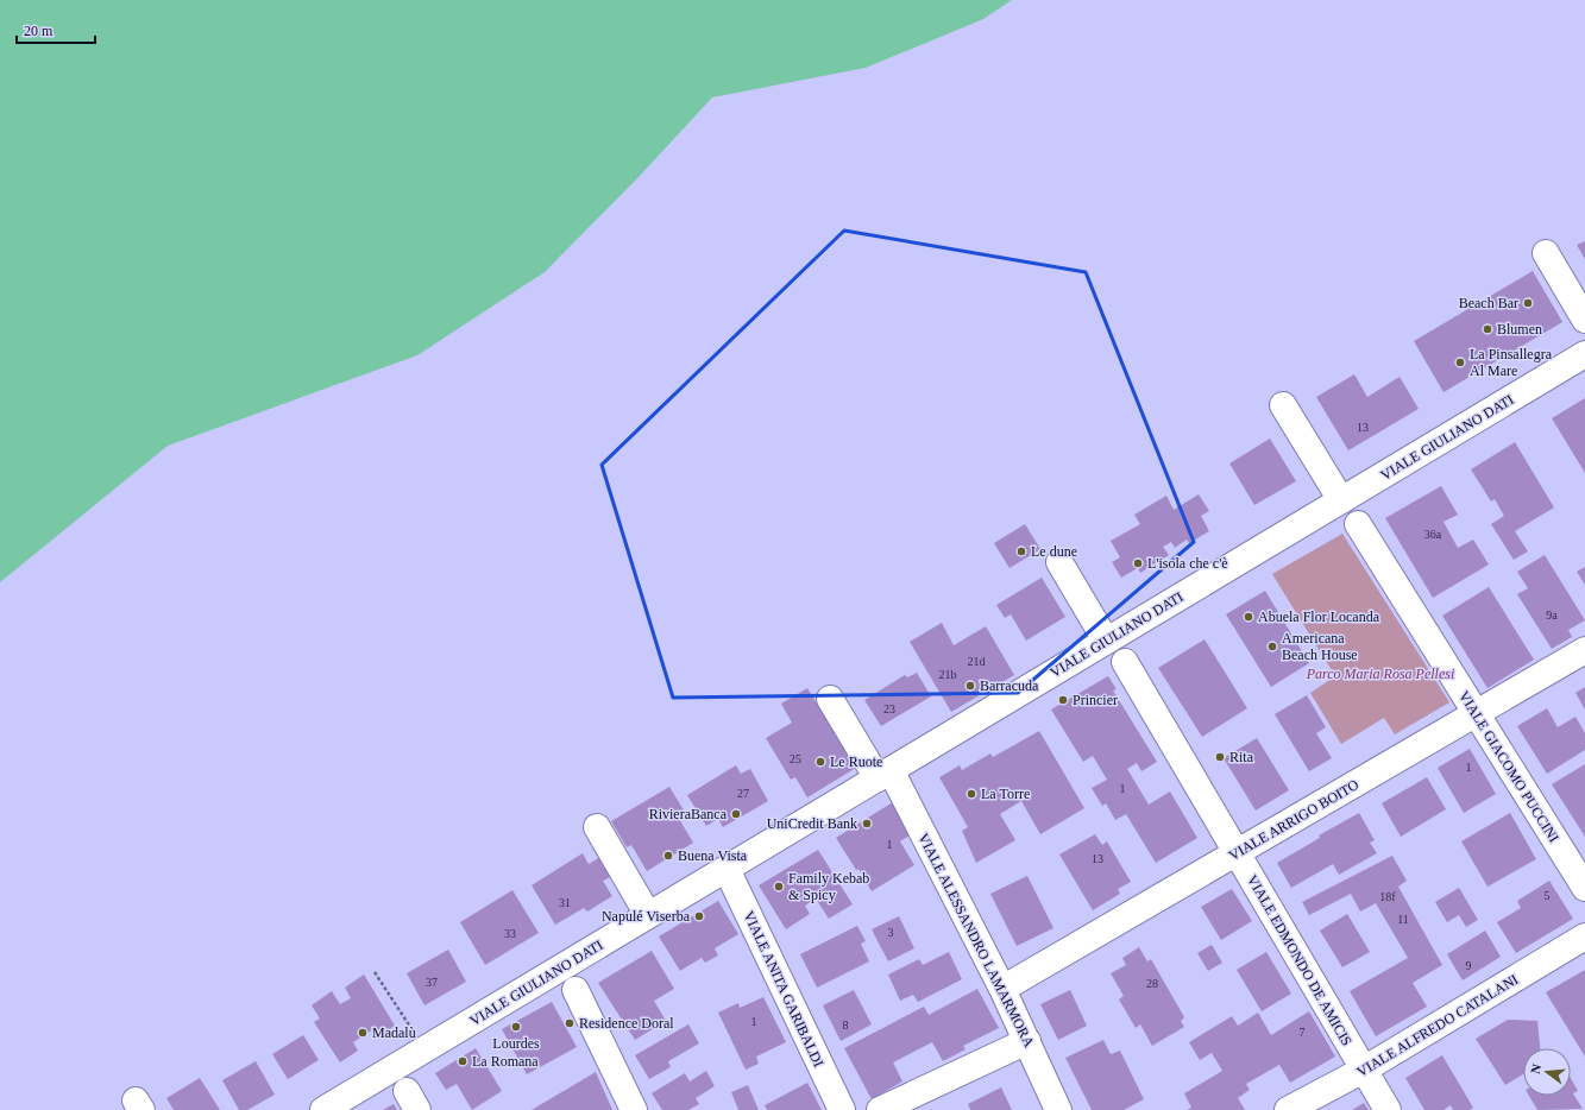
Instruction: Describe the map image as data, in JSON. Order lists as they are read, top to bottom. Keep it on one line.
{"streets":{"street":["VIALE GIULIANO DATI","VIALE GIACOMO PUCCINI","VIALE ARRIGO BOITO","VIALE ALESSANDRO LAMARMORA","VIALE EDMONDO DE AMICIS","VIALE ANITA GARIBALDI","VIALE ALFREDO CATALANI"]},"crossings":[["VIALE GIULIANO DATI","VIALE ALESSANDRO LAMARMORA"],["VIALE GIULIANO DATI","VIALE ANITA GARIBALDI"],["VIALE GIACOMO PUCCINI","VIALE ARRIGO BOITO"],["VIALE ARRIGO BOITO","VIALE ALESSANDRO LAMARMORA"],["VIALE ARRIGO BOITO","VIALE EDMONDO DE AMICIS"],["VIALE EDMONDO DE AMICIS","VIALE ALFREDO CATALANI"]],"parks":["Parco Maria Rosa Pellesi"],"places":["Beach Bar","Blumen","La Pinsallegra Al Mare","Le dune","L'isola che c'è","Abuela Flor Locanda","Americana Beach House","Barracuda","Princier","Rita","Le Ruote","La Torre","RivieraBanca","UniCredit Bank","Buena Vista","Family Kebab & Spicy","Napulé Viserba","Residence Doral","Lourdes","Madalù","La Romana"],"house_numbers":["13","36a","9a","21d","21b","23","25","1","1","27","1","13","5","18f","31","11","3","33","9","37","28","1","8","7"],"scale_bar":"20 m","north":"left"}
